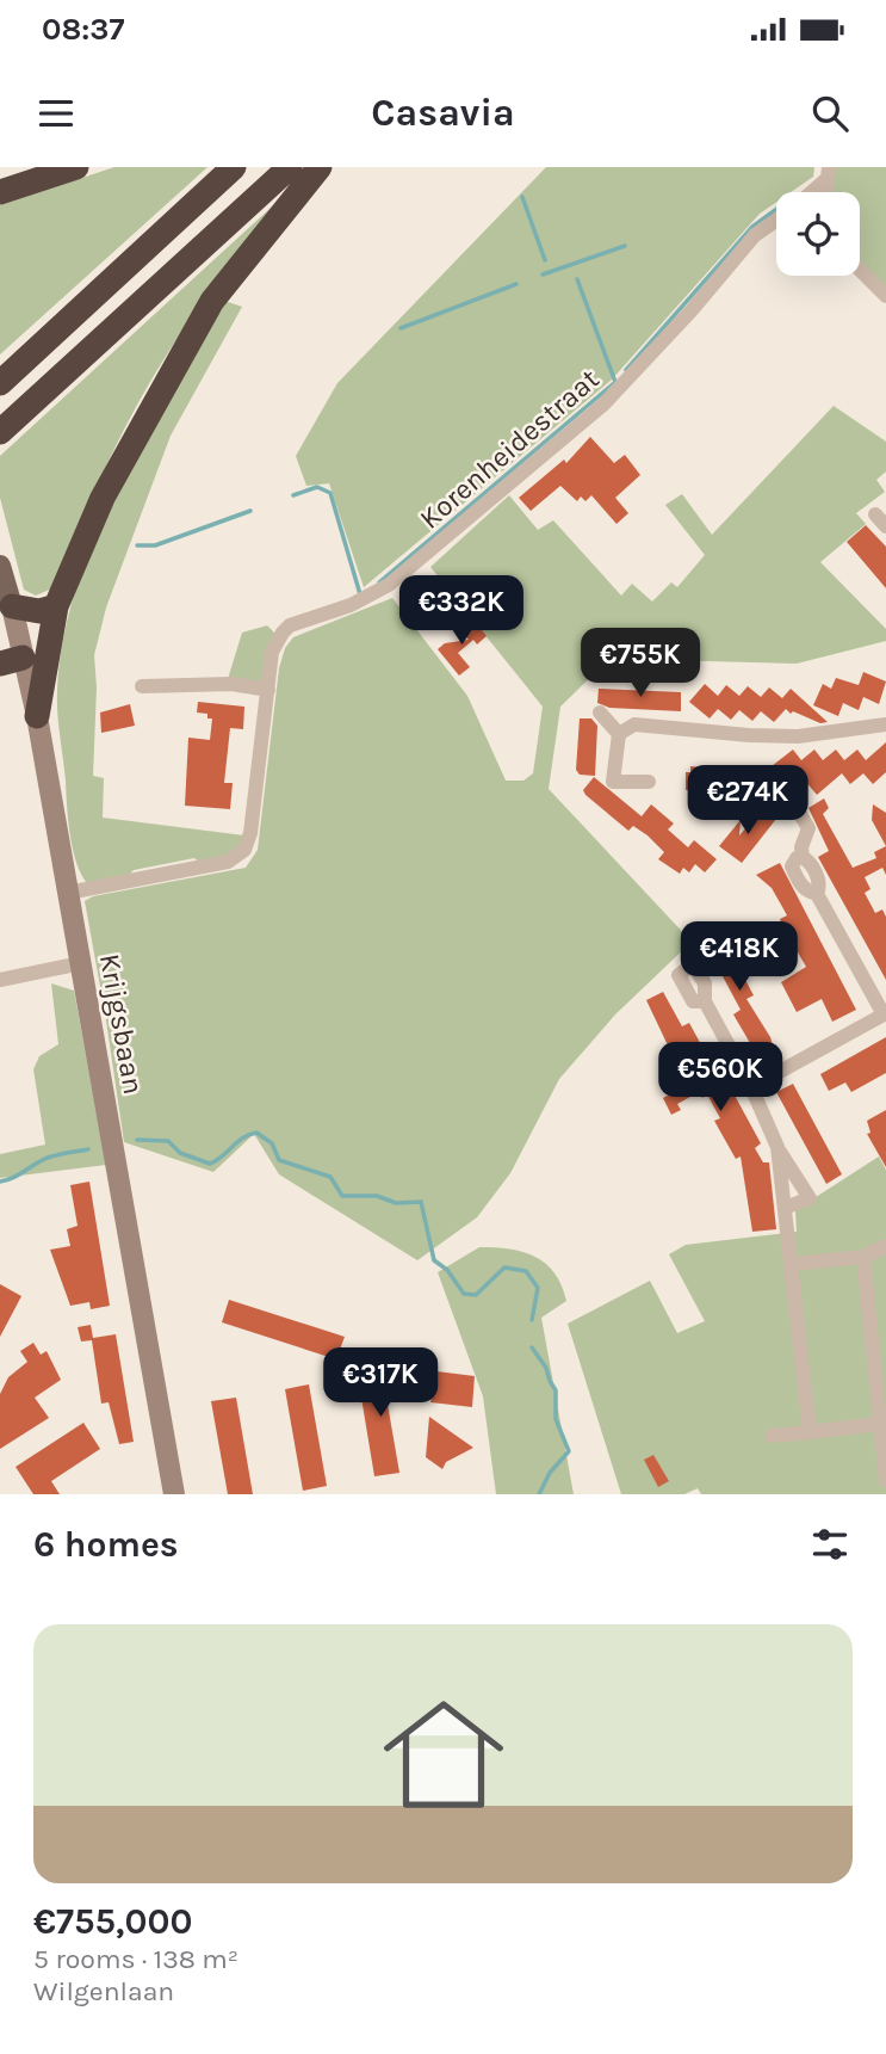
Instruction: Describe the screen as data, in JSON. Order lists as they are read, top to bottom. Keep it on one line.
{"streets":{"main road":["Krijgsbaan"],"street":["Korenheidestraat"]},"crossings":[["Korenheidestraat","Krijgsbaan"]],"page":{"status":"08:37","header":"Casavia","price":["€332K","€755K","€274K","€418K","€560K","€317K"],"heading":"6 homes","list":[{"name":"€755,000","note":"5 rooms · 138 m² · Wilgenlaan"}]}}
